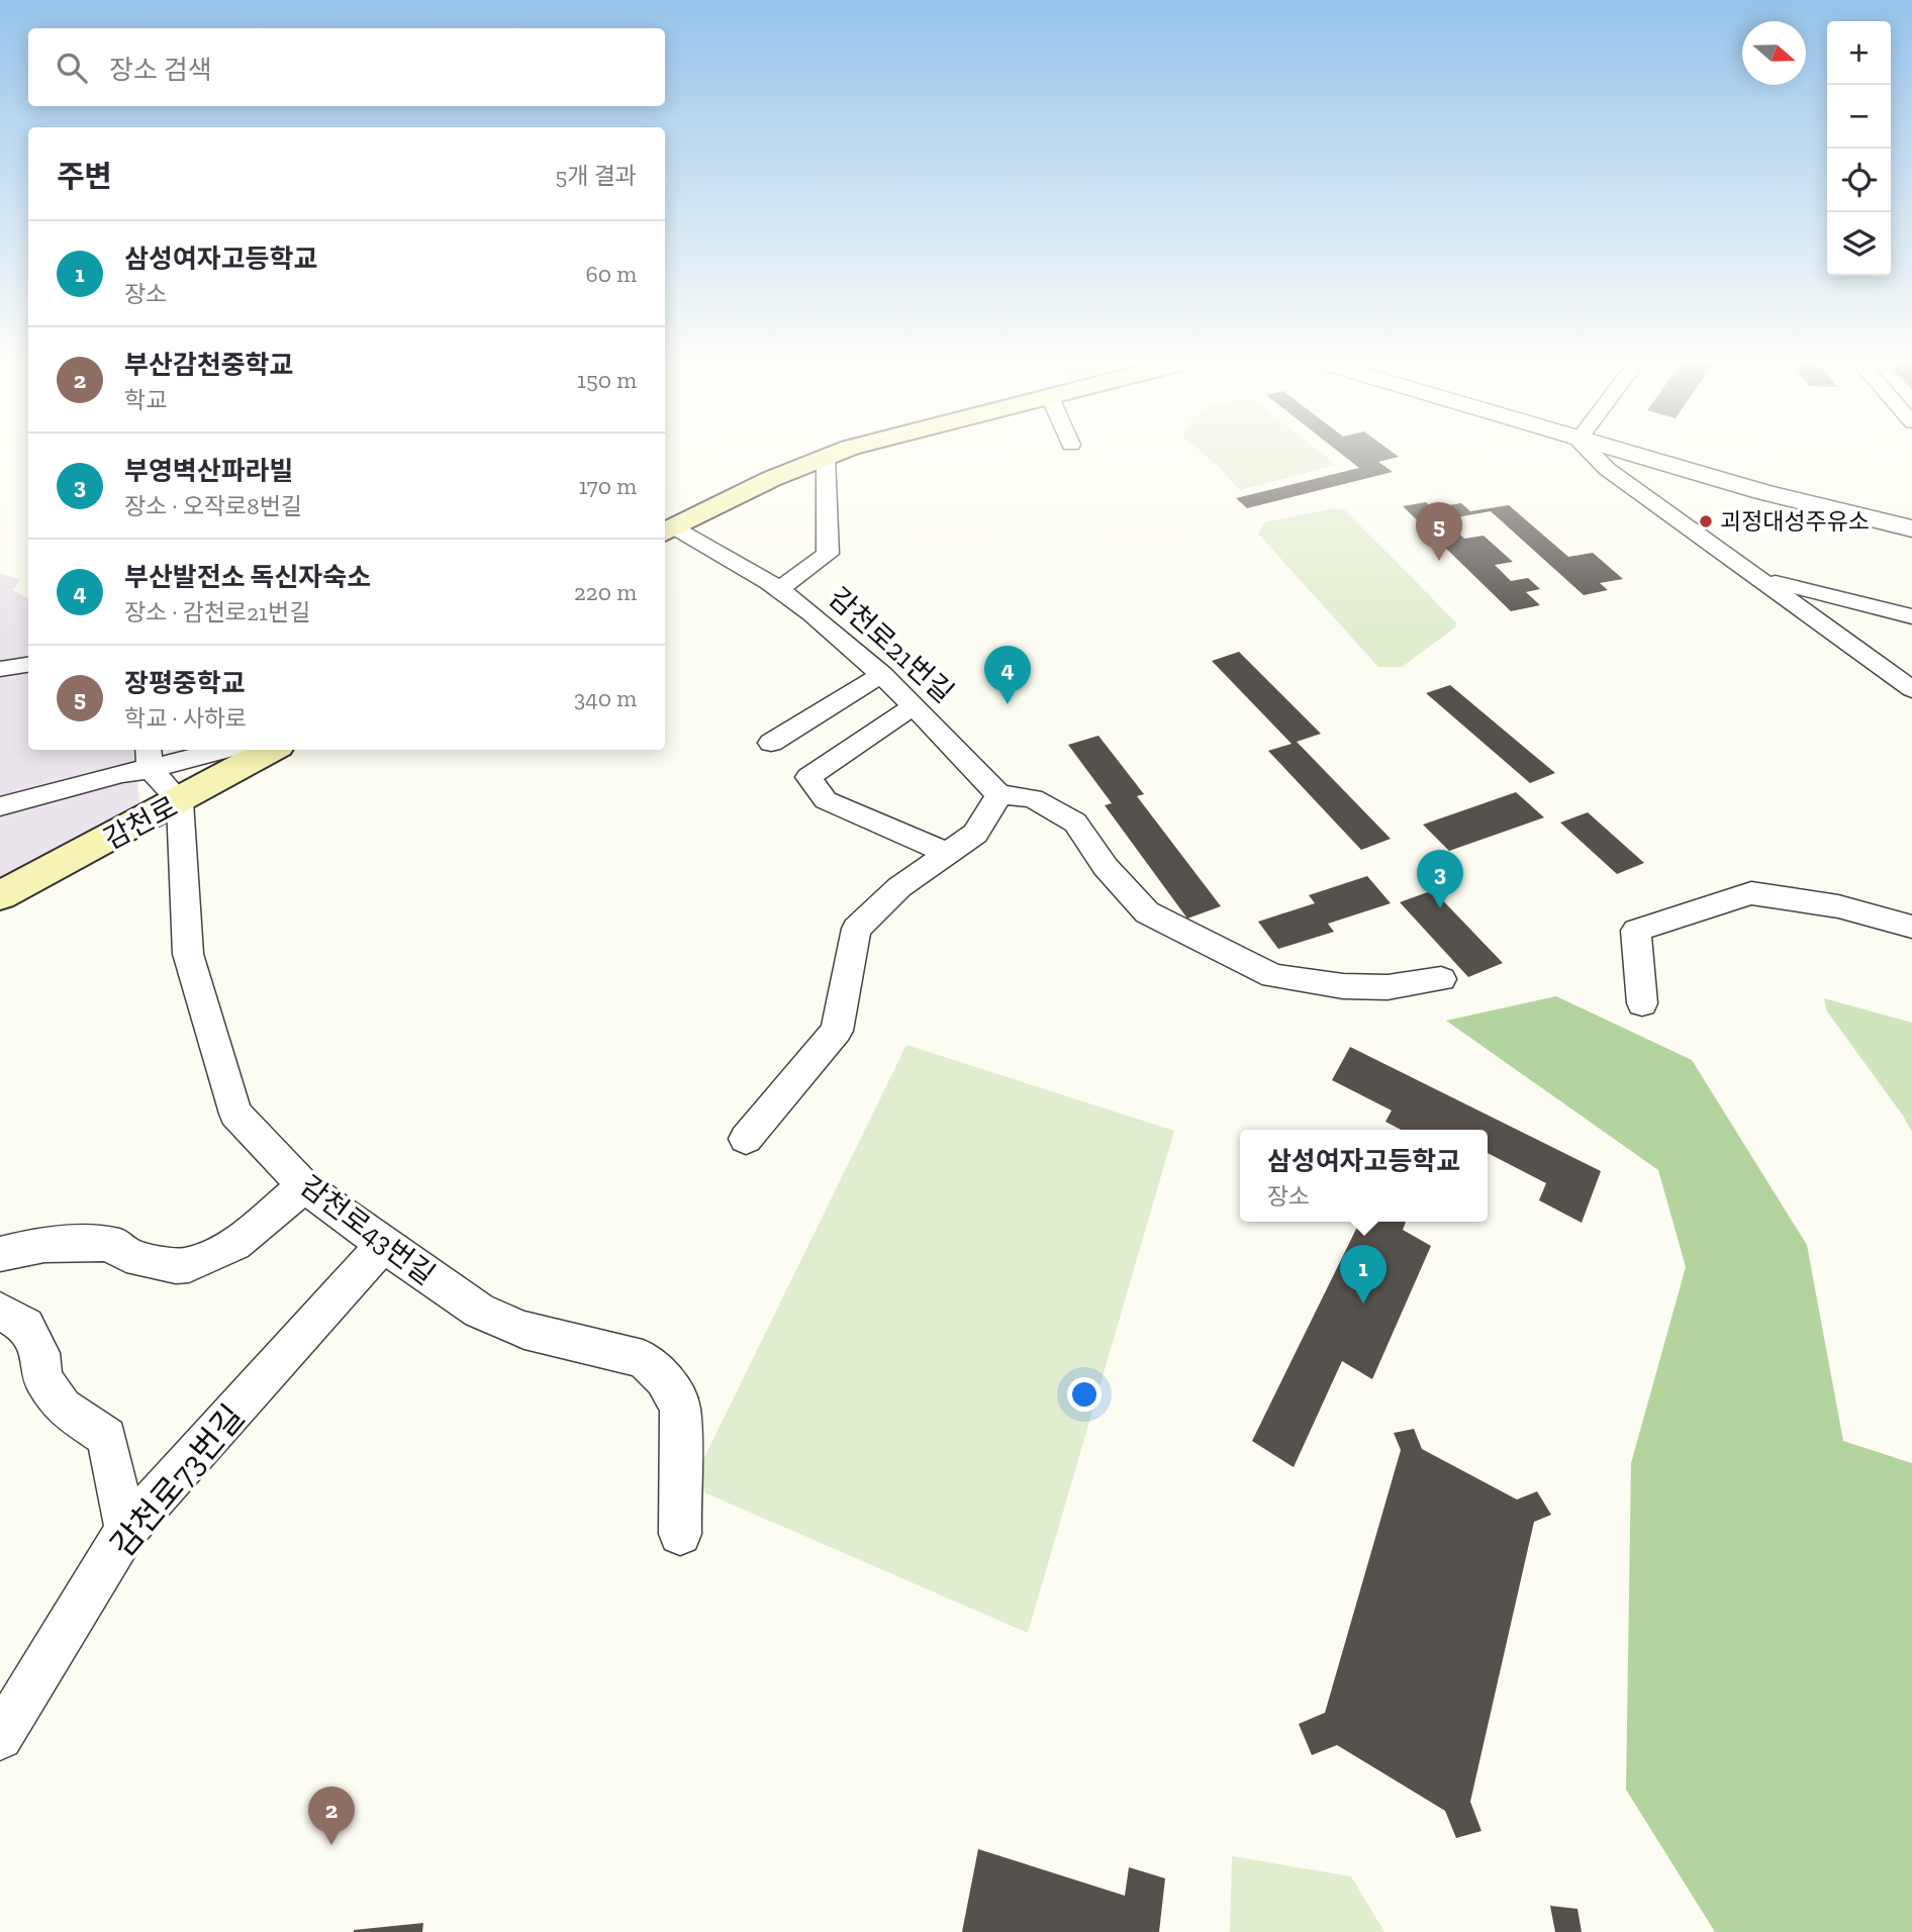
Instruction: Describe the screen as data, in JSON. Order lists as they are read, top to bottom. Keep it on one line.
{"streets":{"main road":["감천로"],"street":["감천로21번길","감천로43번길","감천로73번길"]},"crossings":[["감천로","감천로43번길"],["감천로43번길","감천로73번길"]],"places":["괴정대성주유소"],"north":"right","page":{"map_buttons":["+","−"],"search":"장소 검색","heading":["주변","5개 결과"],"list":[{"mark":"1","name":"삼성여자고등학교","note":"장소","value":"60 m"},{"mark":"2","name":"부산감천중학교","note":"학교","value":"150 m"},{"mark":"3","name":"부영벽산파라빌","note":"장소 · 오작로8번길","value":"170 m"},{"mark":"4","name":"부산발전소 독신자숙소","note":"장소 · 감천로21번길","value":"220 m"},{"mark":"5","name":"장평중학교","note":"학교 · 사하로","value":"340 m"}],"pins":["5","4","3","1","2"],"popup":["삼성여자고등학교","장소"]}}
